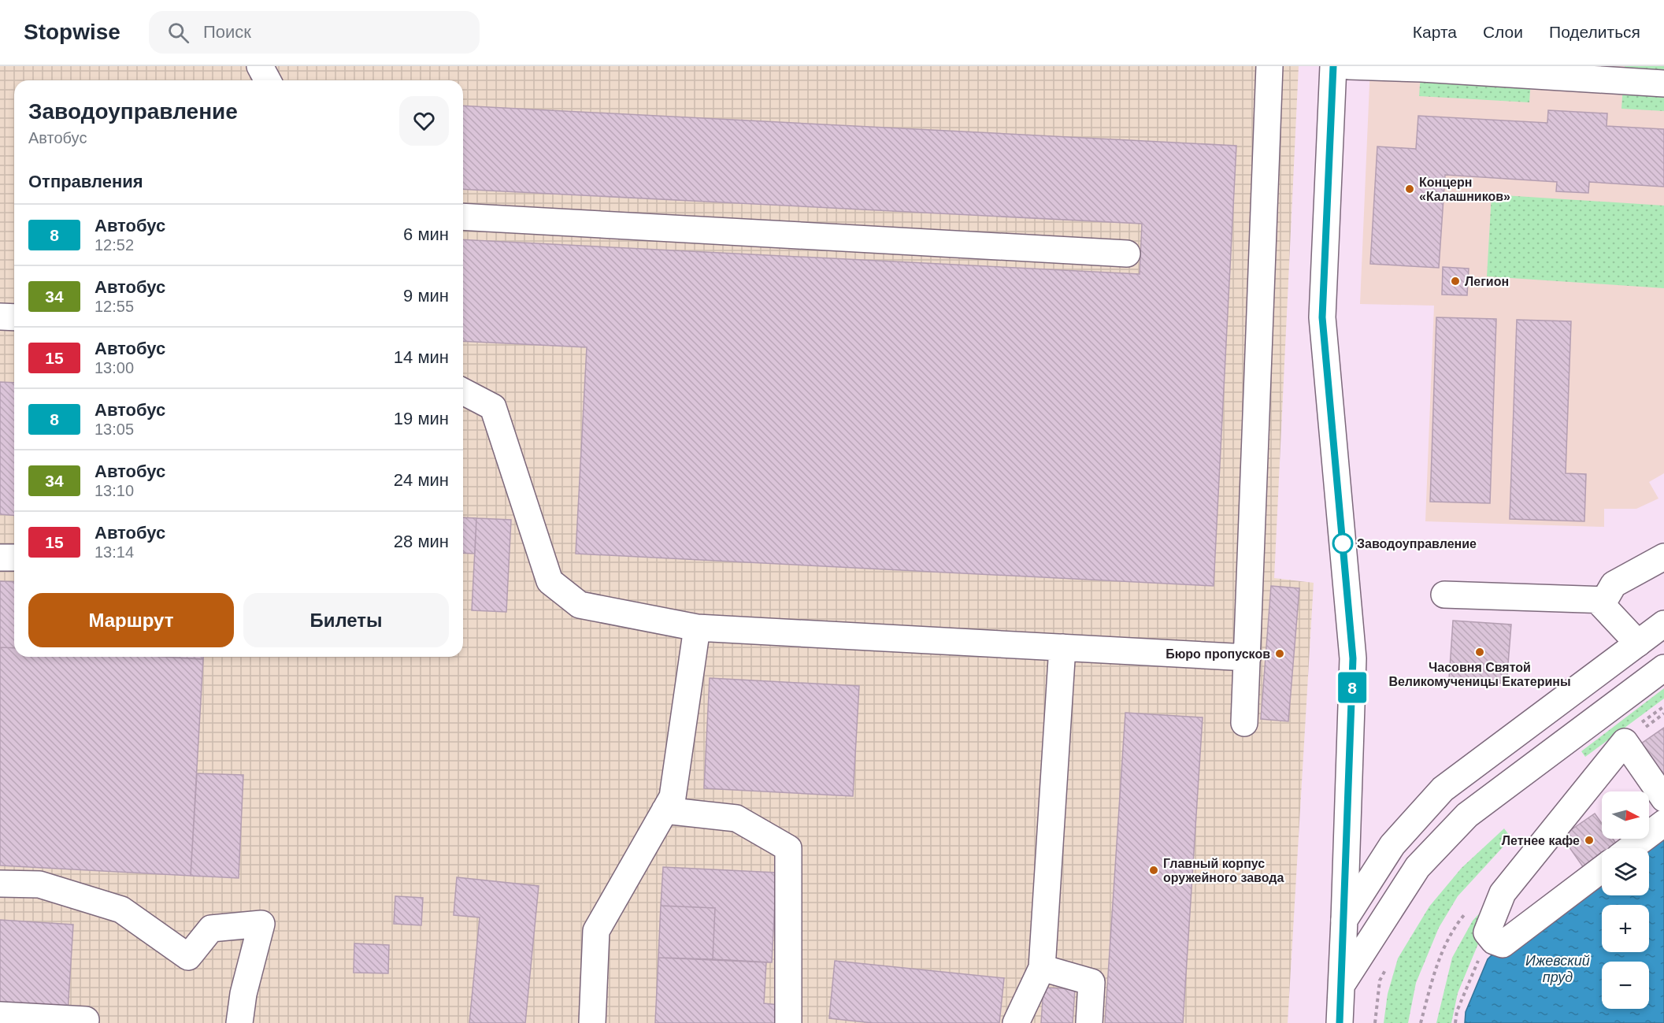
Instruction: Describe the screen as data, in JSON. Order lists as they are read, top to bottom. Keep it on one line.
{"water":["Ижевский пруд"],"places":["Концерн «Калашников»","Легион","Заводоуправление","Часовня Святой Великомученицы Екатерины","Бюро пропусков","Летнее кафе","Главный корпус оружейного завода"],"lines":["bus line 8"],"north":"right","page":{"header":"Stopwise","search":"Поиск","nav":["Карта","Слои","Поделиться"],"on_map":"8","heading":[["Заводоуправление","Автобус"],"Отправления"],"list":[{"mark":"8","name":"Автобус","note":"12:52","value":"6 мин"},{"mark":"34","name":"Автобус","note":"12:55","value":"9 мин"},{"mark":"15","name":"Автобус","note":"13:00","value":"14 мин"},{"mark":"8","name":"Автобус","note":"13:05","value":"19 мин"},{"mark":"34","name":"Автобус","note":"13:10","value":"24 мин"},{"mark":"15","name":"Автобус","note":"13:14","value":"28 мин"}],"buttons":["Маршрут","Билеты"],"map_buttons":["+","−"]}}
